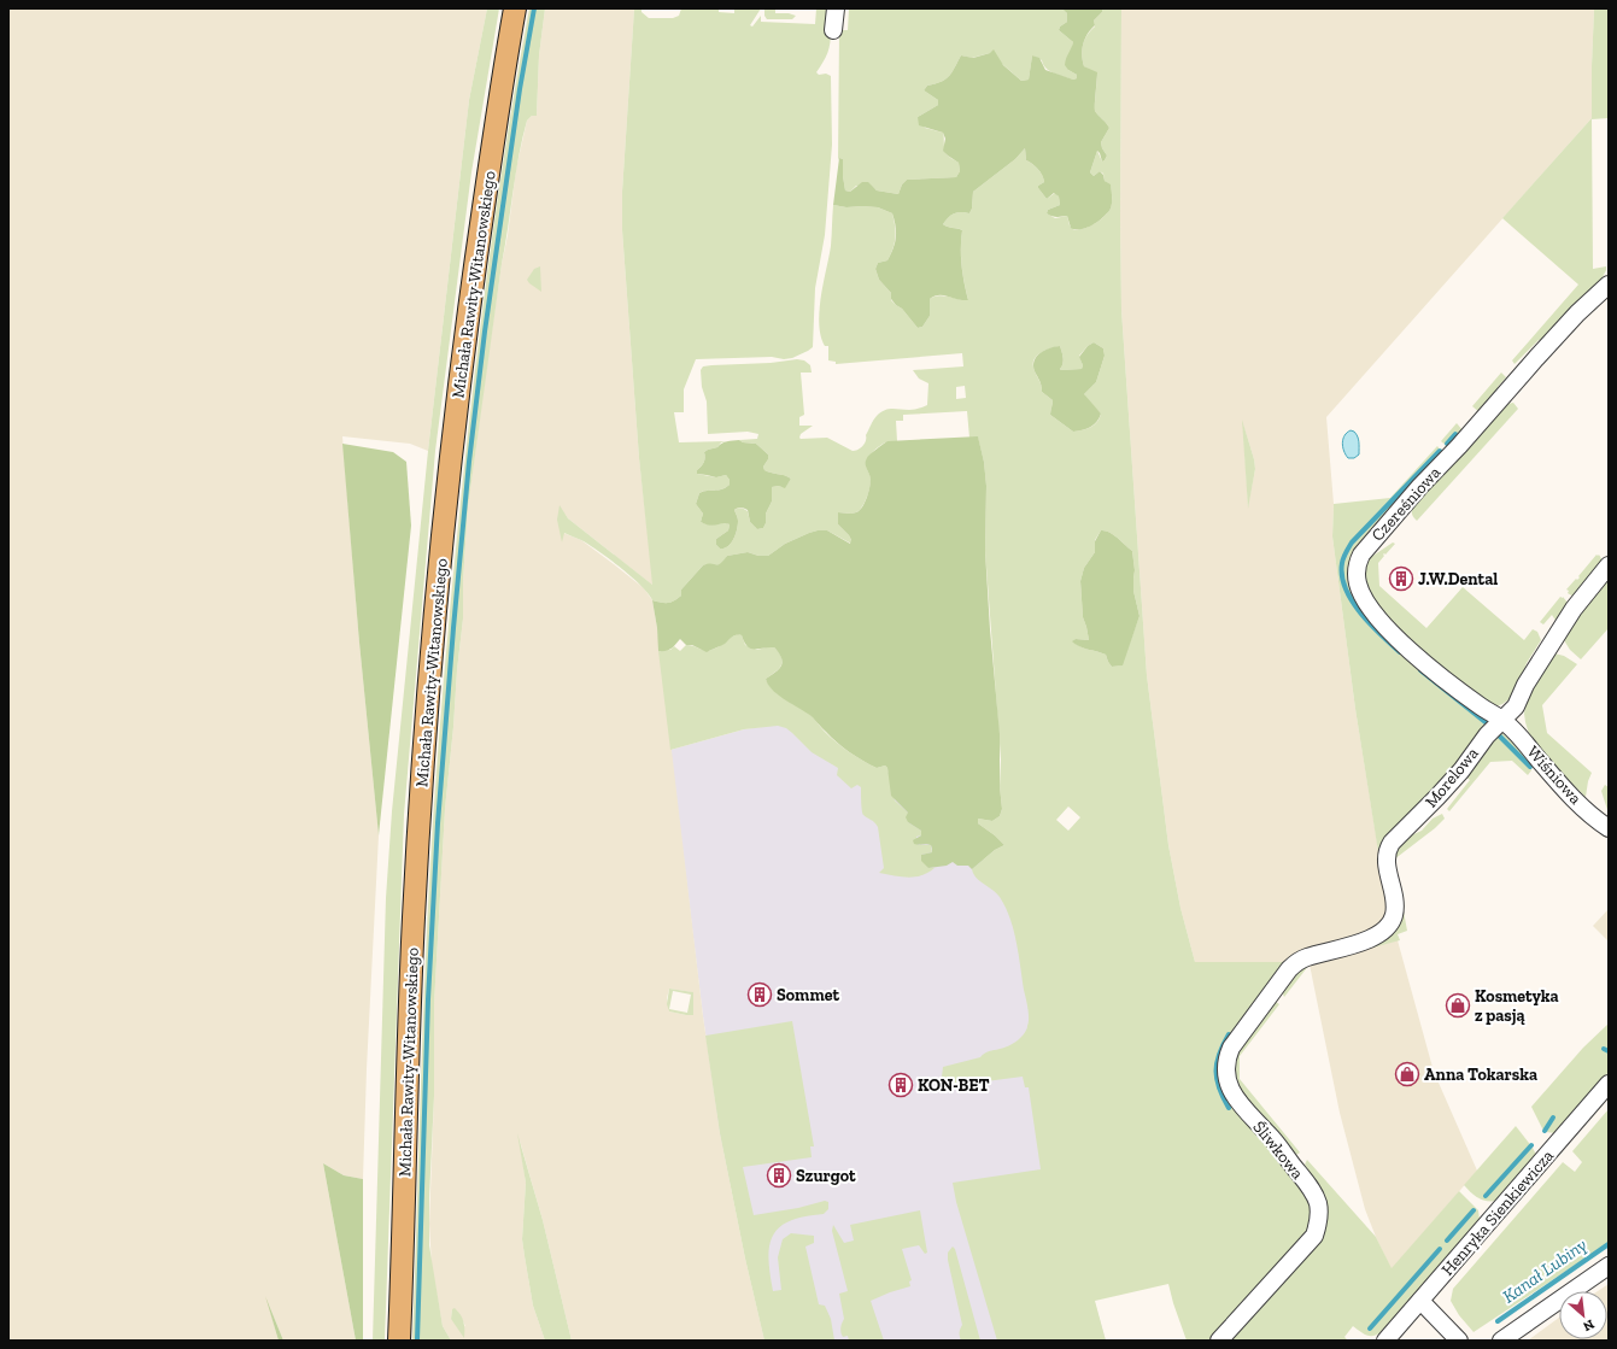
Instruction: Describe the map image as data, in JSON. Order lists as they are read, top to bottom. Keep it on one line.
{"streets":{"main road":["Michała Rawity-Witanowskiego"],"street":["Czereśniowa","Wiśniowa","Morelowa","Śliwkowa","Henryka Sienkiewicza"]},"crossings":[["Czereśniowa","Wiśniowa"],["Czereśniowa","Morelowa"],["Wiśniowa","Morelowa"],["Morelowa","Śliwkowa"]],"water":["Kanał Lubiny"],"places":{"building":["J.W.Dental","Sommet","KON-BET","Szurgot"],"shop":["Kosmetyka z pasją","Anna Tokarska"]},"north":"bottom right"}
